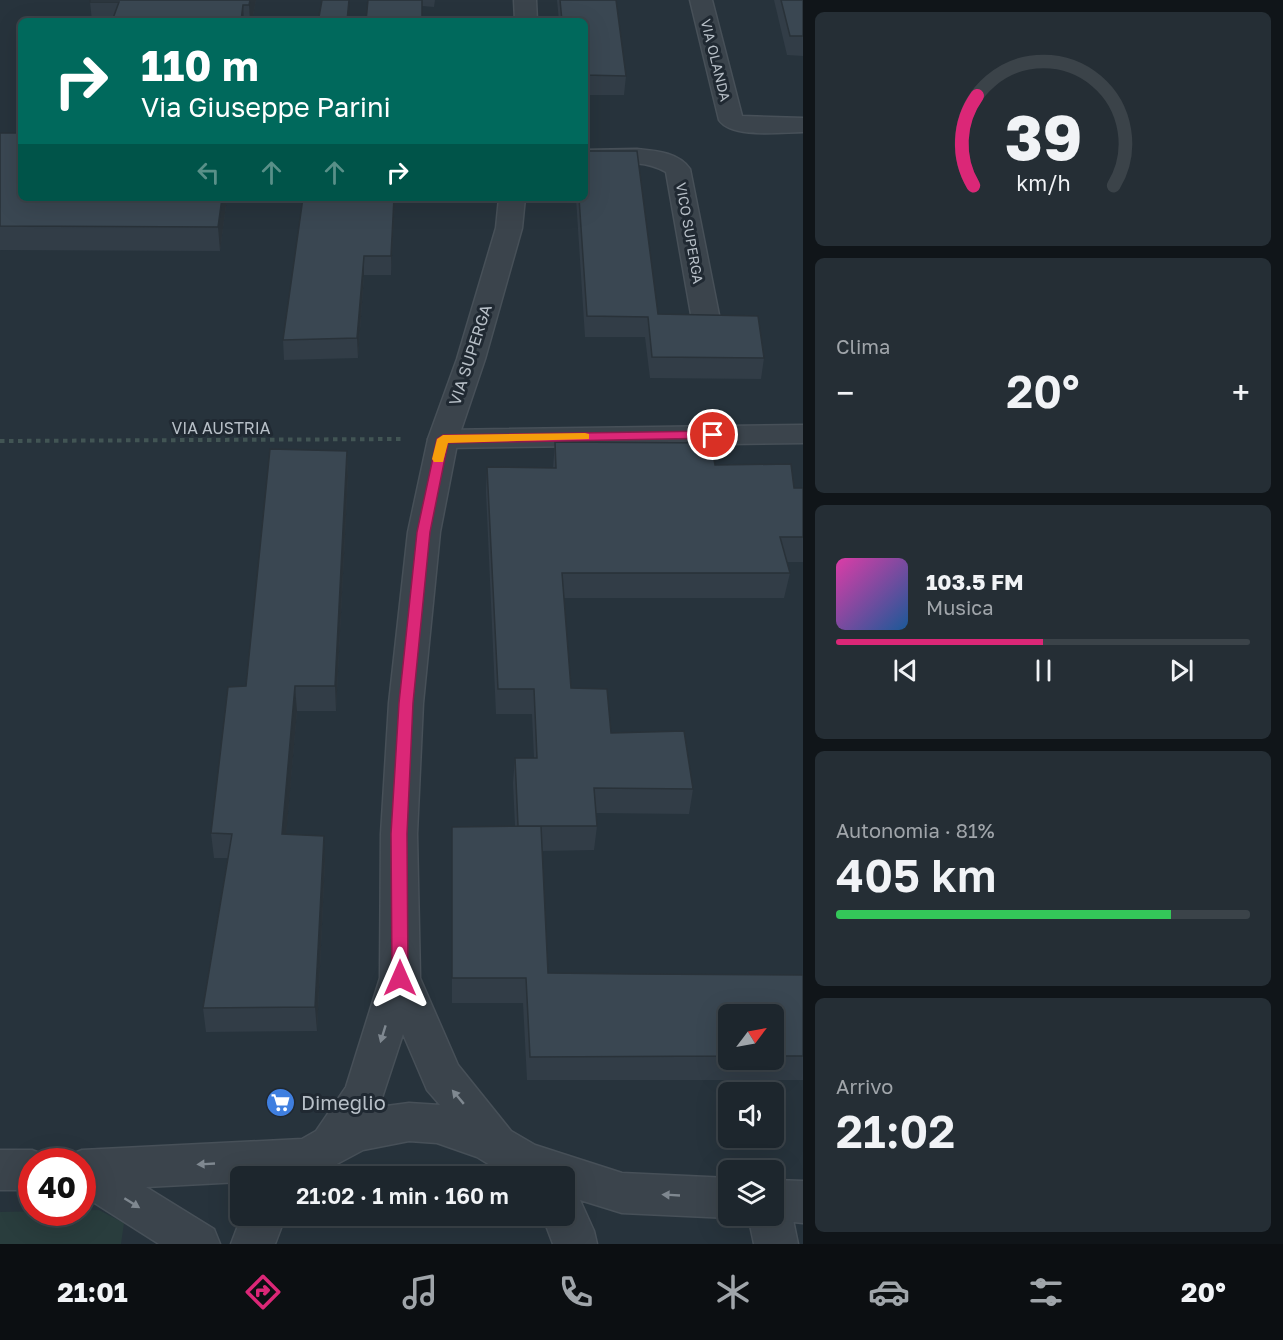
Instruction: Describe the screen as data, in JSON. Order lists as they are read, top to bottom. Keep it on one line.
{"streets":{"street":["VIA OLANDA","VICO SUPERGA","VIA SUPERGA"],"path":["VIA AUSTRIA"]},"crossings":[["VIA SUPERGA","VIA AUSTRIA"]],"places":{"supermarket":["Dimeglio"]},"north":"top right","page":{"turn":["110 m","Via Giuseppe Parini"],"tile":["Clima",["Autonomia · 81%","405 km"],["Arrivo","21:02"]],"heat":["−","20°","+"],"song":["103.5 FM","Musica"],"limit":"40","trip":"21:02 · 1 min · 160 m","tabs":["21:01","20°"],"gauge":["39","km/h"]}}
